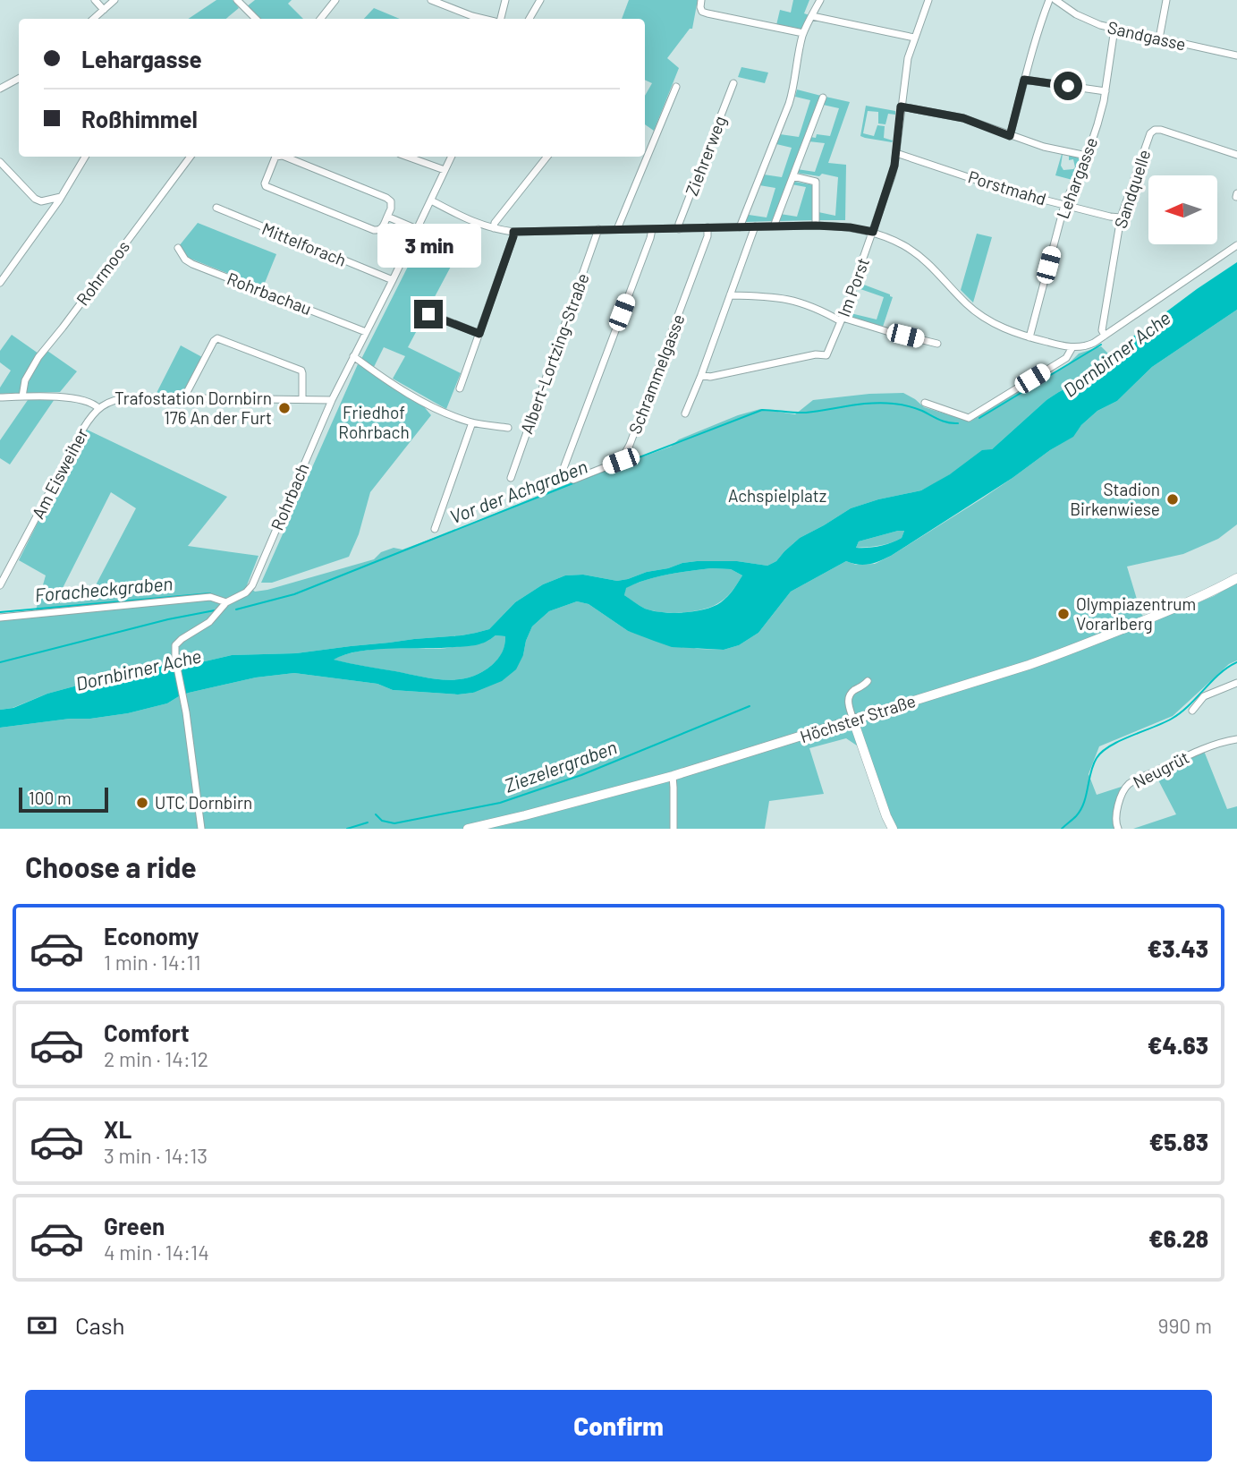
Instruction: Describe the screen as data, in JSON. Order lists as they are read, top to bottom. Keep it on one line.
{"streets":{"main road":["Höchster Straße"],"street":["Sandgasse","Ziehrerweg","Lehargasse","Porstmahd","Sandquelle","Mittelforach","Rohrmoos","Im Porst","Rohrbachau","Albert-Lortzing-Straße","Schrammelgasse","Am Eisweiher","Rohrbach","Neugrüt"]},"crossings":[["Sandgasse","Lehargasse"],["Lehargasse","Porstmahd"],["Porstmahd","Sandquelle"],["Porstmahd","Im Porst"],["Mittelforach","Rohrbach"],["Rohrbachau","Rohrbach"],["Am Eisweiher","Rohrbach"]],"water":["Dornbirner Ache","Vor der Achgraben","Foracheckgraben","Ziezelergraben"],"parks":["Friedhof Rohrbach","Achspielplatz"],"places":["Trafostation Dornbirn 176 An der Furt","Stadion Birkenwiese","Olympiazentrum Vorarlberg","UTC Dornbirn"],"scale_bar":"100 m","north":"left","page":{"banner":["Lehargasse","Roßhimmel"],"bubble":"3 min","scale":"100 m","heading":"Choose a ride","list":[{"name":"Economy","note":"1 min · 14:11","value":"€3.43"},{"name":"Comfort","note":"2 min · 14:12","value":"€4.63"},{"name":"XL","note":"3 min · 14:13","value":"€5.83"},{"name":"Green","note":"4 min · 14:14","value":"€6.28"}],"pay":["Cash","990 m"],"buttons":"Confirm"}}
